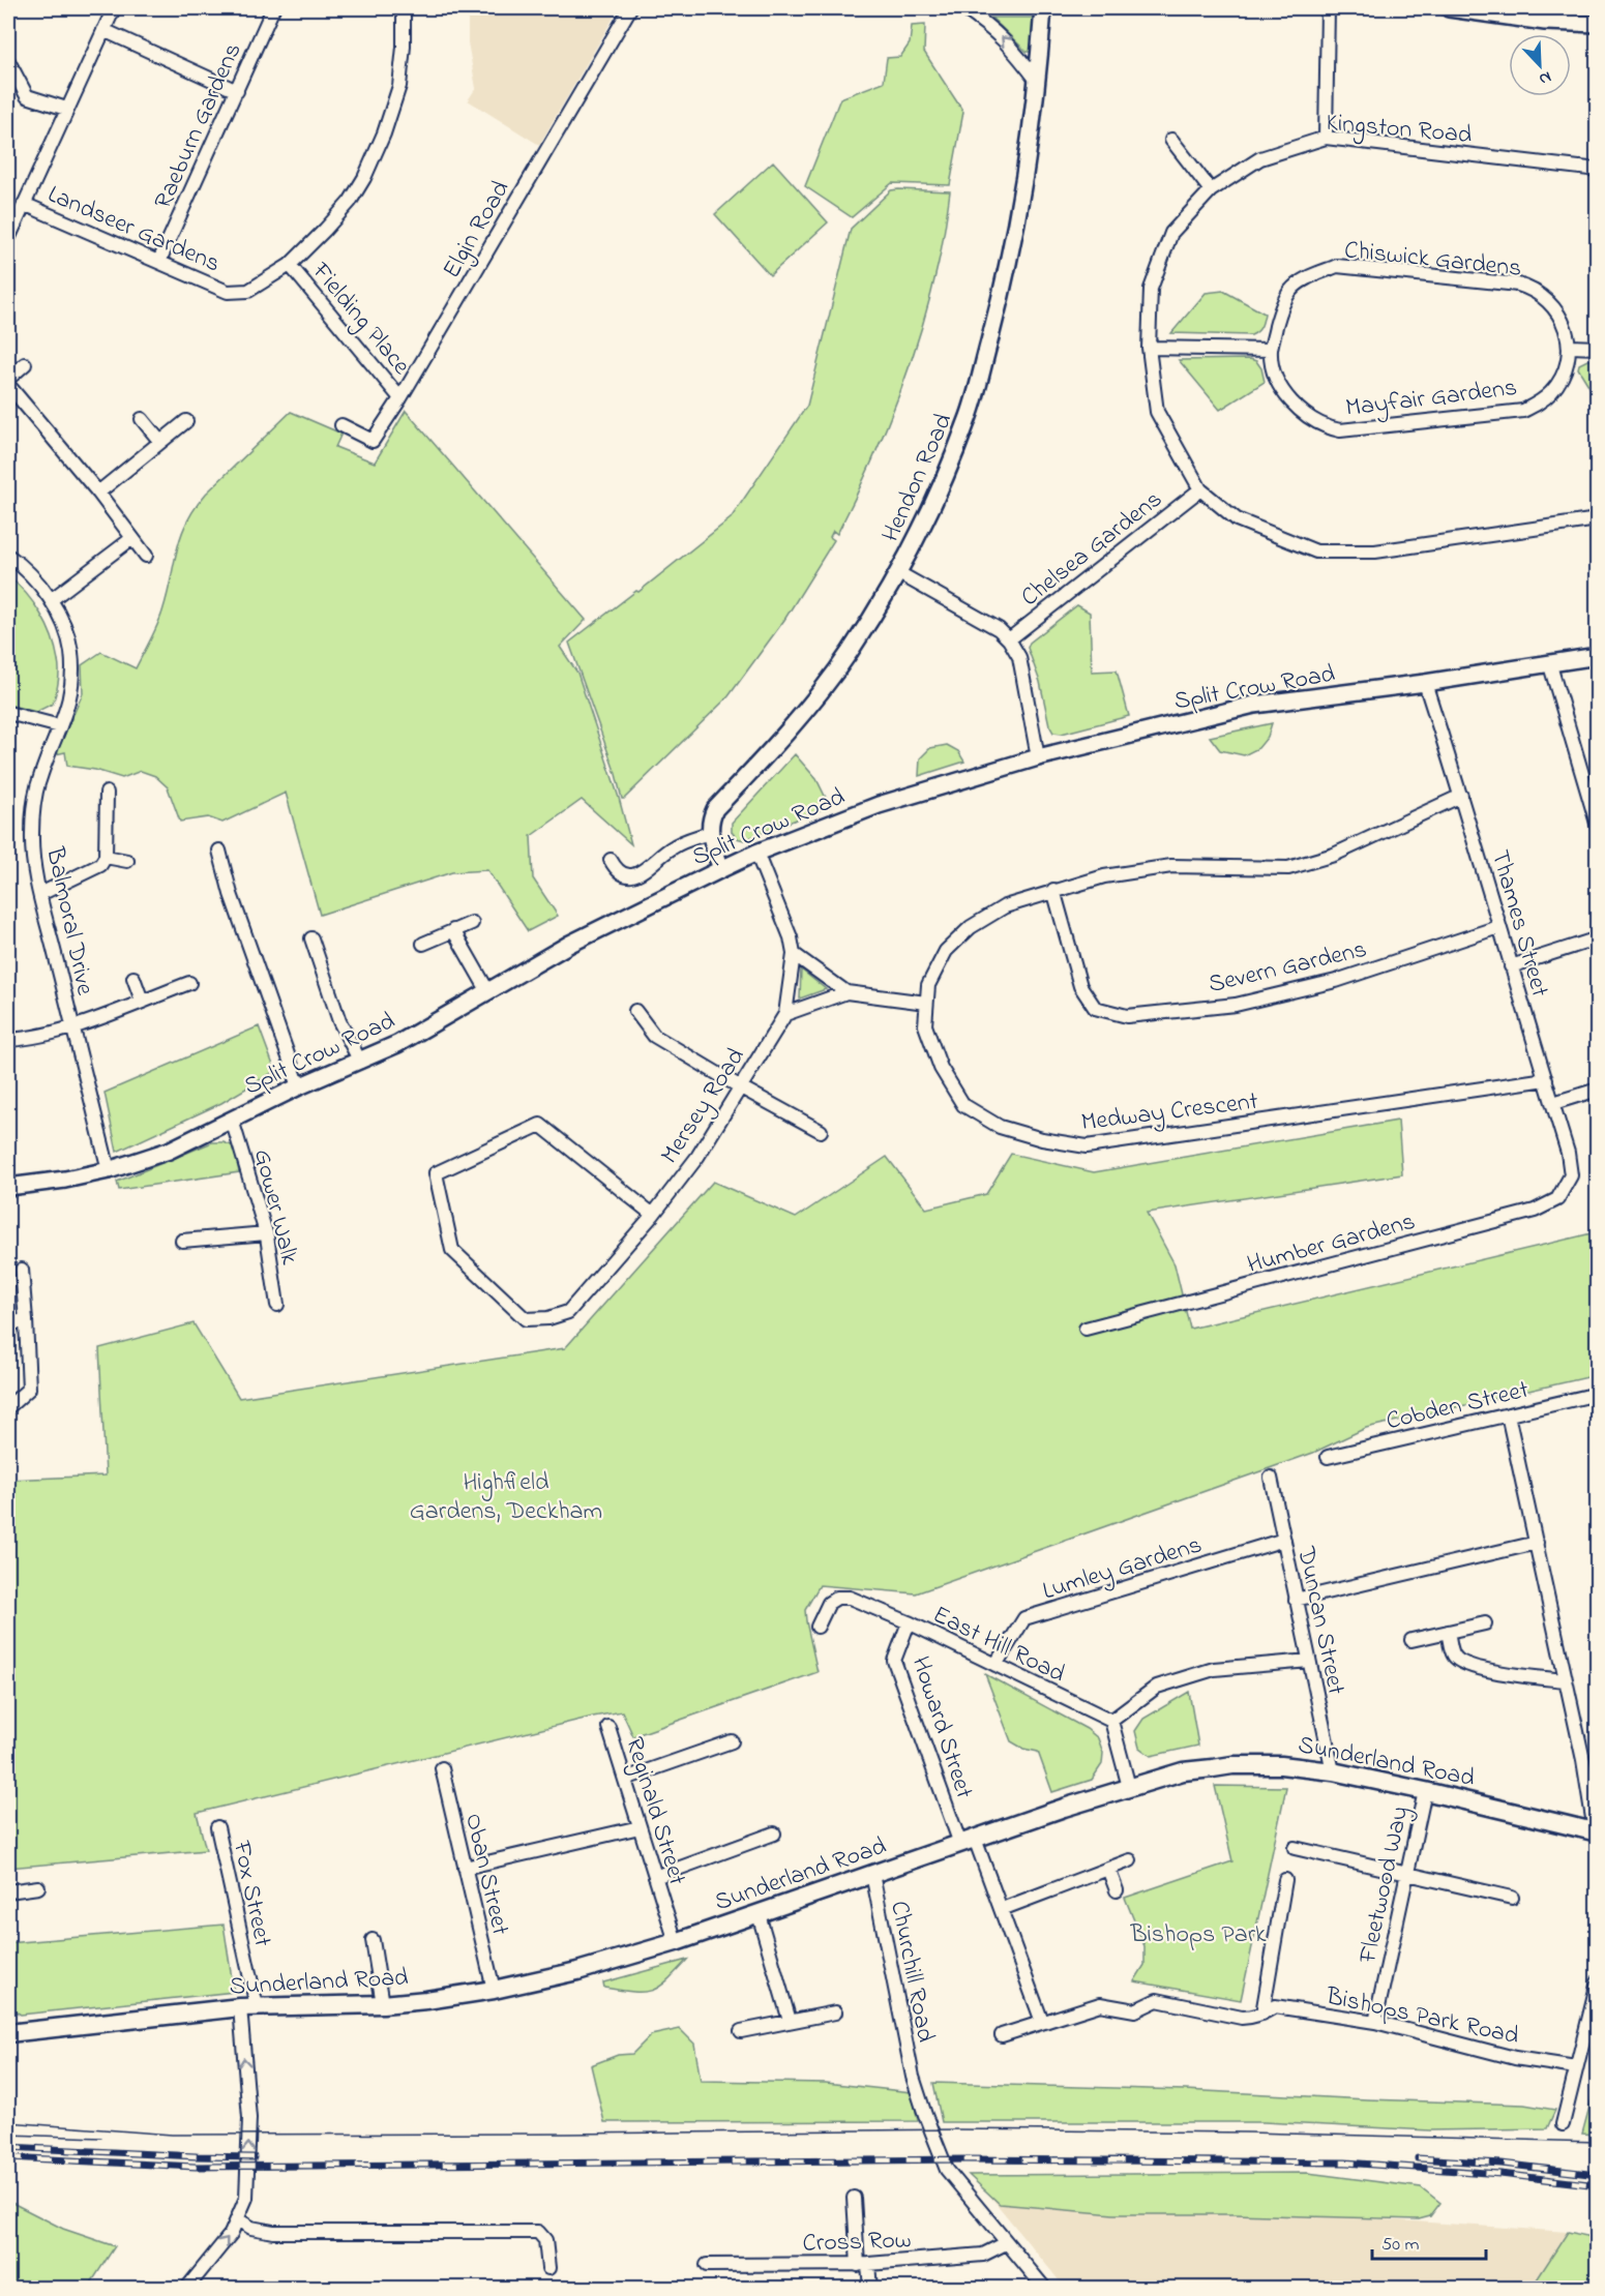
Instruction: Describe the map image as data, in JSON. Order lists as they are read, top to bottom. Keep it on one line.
{"streets":{"main road":["Sunderland Road"],"street":["Raeburn Gardens","Kingston Road","Landseer Gardens","Elgin Road","Chiswick Gardens","Fielding Place","Mayfair Gardens","Hendon Road","Chelsea Gardens","Split Crow Road","Balmoral Drive","Thames Street","Severn Gardens","Mersey Road","Medway Crescent","Gower Walk","Humber Gardens","Cobden Street","Lumley Gardens","Duncan Street","East Hill Road","Howard Street","Reginald Street","Oban Street","Fleetwood Way","Fox Street","Churchill Road","Bishops Park Road","Cross Row"]},"crossings":[["Raeburn Gardens","Landseer Gardens"],["Kingston Road","Chelsea Gardens"],["Landseer Gardens","Fielding Place"],["Elgin Road","Fielding Place"],["Chiswick Gardens","Mayfair Gardens"],["Split Crow Road","Balmoral Drive"],["Split Crow Road","Thames Street"],["Split Crow Road","Mersey Road"],["Split Crow Road","Gower Walk"],["Thames Street","Severn Gardens"],["Thames Street","Medway Crescent"],["Thames Street","Humber Gardens"],["Severn Gardens","Medway Crescent"],["Lumley Gardens","Duncan Street"],["Lumley Gardens","East Hill Road"],["Duncan Street","Sunderland Road"],["East Hill Road","Howard Street"],["Howard Street","Sunderland Road"],["Howard Street","Bishops Park Road"],["Sunderland Road","Reginald Street"],["Sunderland Road","Oban Street"],["Sunderland Road","Fleetwood Way"],["Sunderland Road","Fox Street"],["Sunderland Road","Churchill Road"],["Fleetwood Way","Bishops Park Road"],["Churchill Road","Cross Row"]],"one_way":["Fox Street"],"parks":["Highfield Gardens, Deckham","Bishops Park"],"scale_bar":"50 m","north":"bottom right"}
